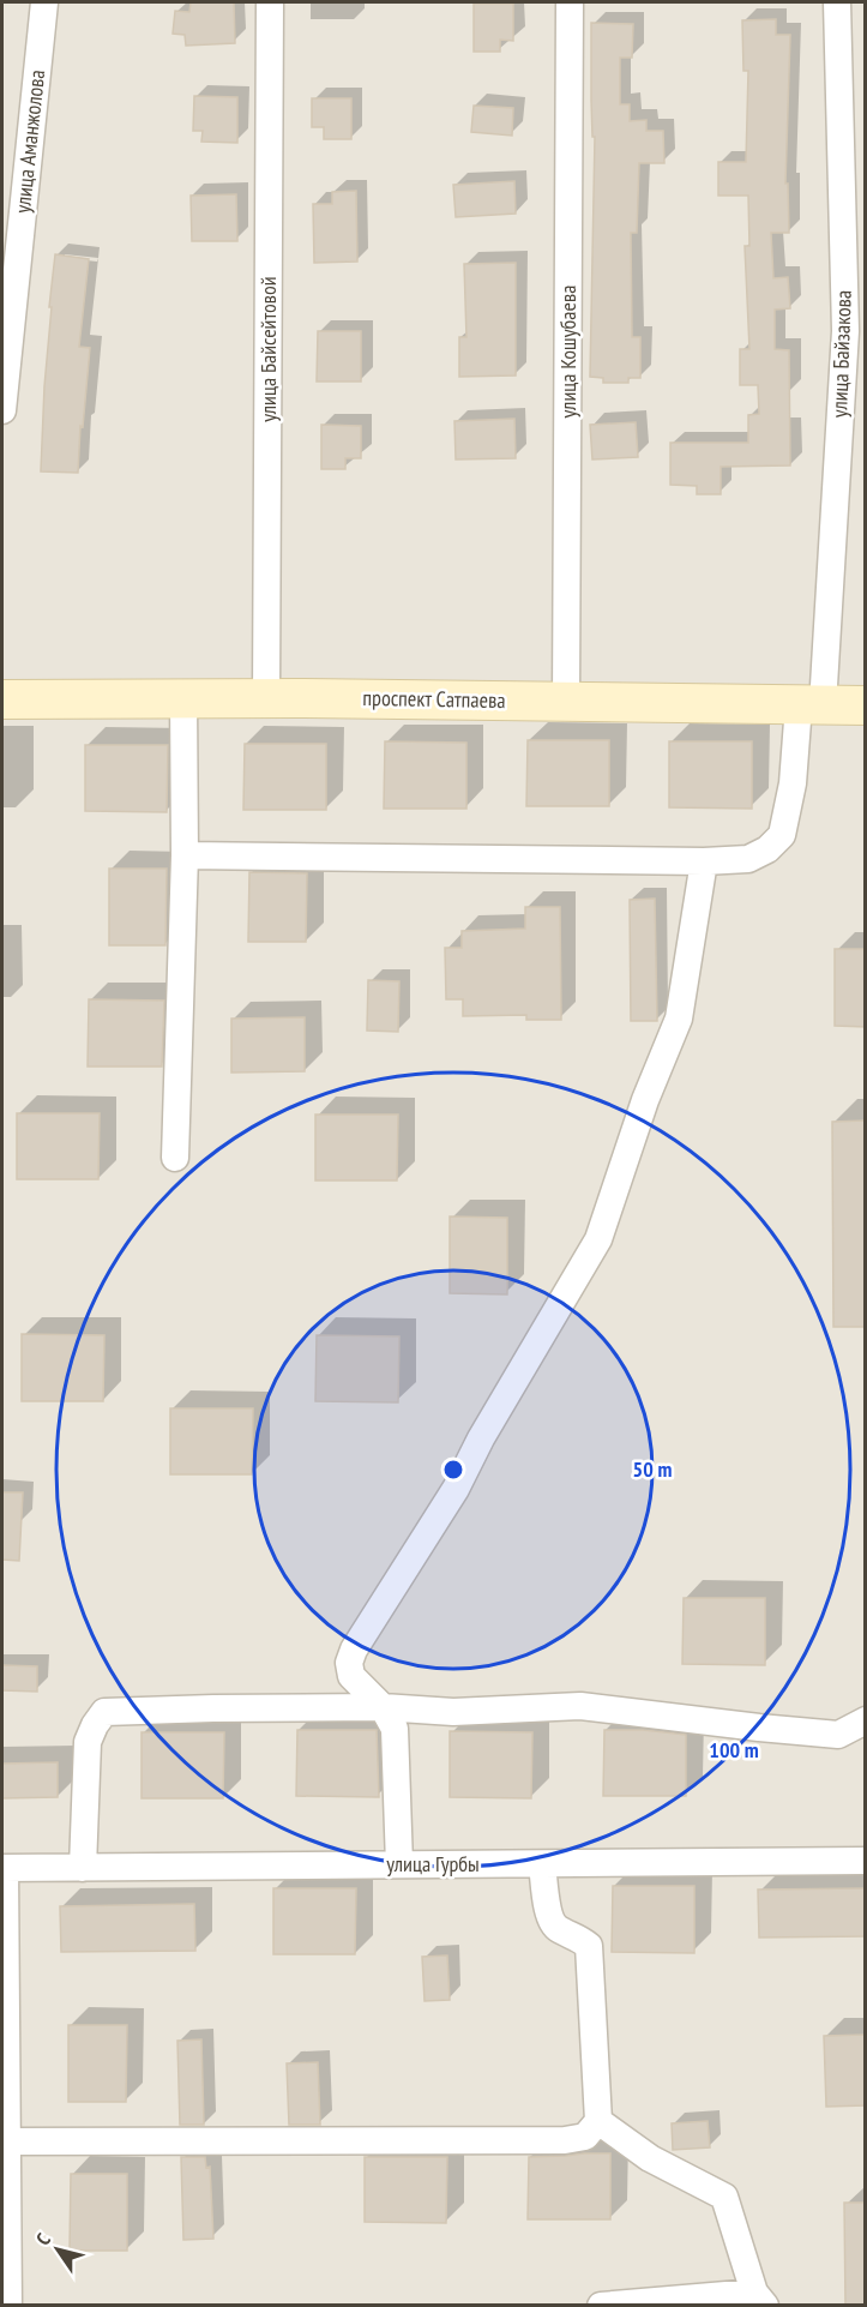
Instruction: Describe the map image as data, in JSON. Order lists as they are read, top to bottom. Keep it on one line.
{"streets":{"street":["улица Аманжолова","улица Байсейтовой","улица Кошубаева","улица Байзакова","проспект Сатпаева","улица Гурбы"]},"crossings":[["улица Байсейтовой","проспект Сатпаева"],["улица Кошубаева","проспект Сатпаева"],["улица Байзакова","проспект Сатпаева"]],"north":"top left","rings":["50 m","100 m"]}
